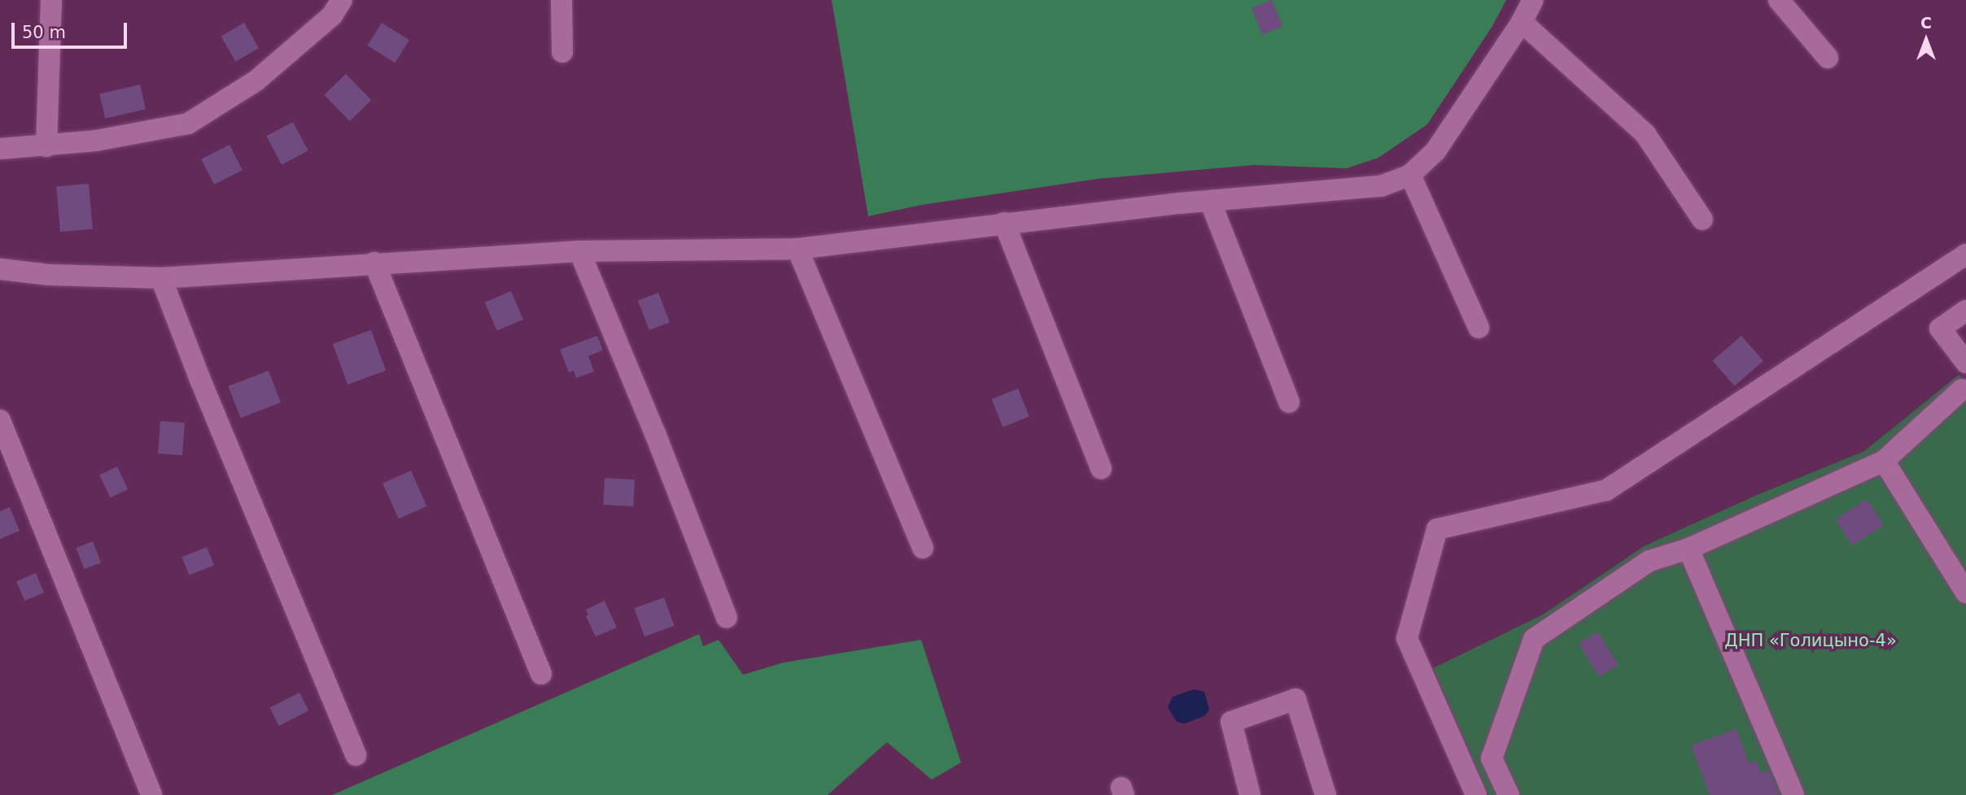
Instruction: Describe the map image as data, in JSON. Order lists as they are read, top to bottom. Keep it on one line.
{"parks":["ДНП «Голицыно-4»"],"scale_bar":"50 m","north":"top"}
